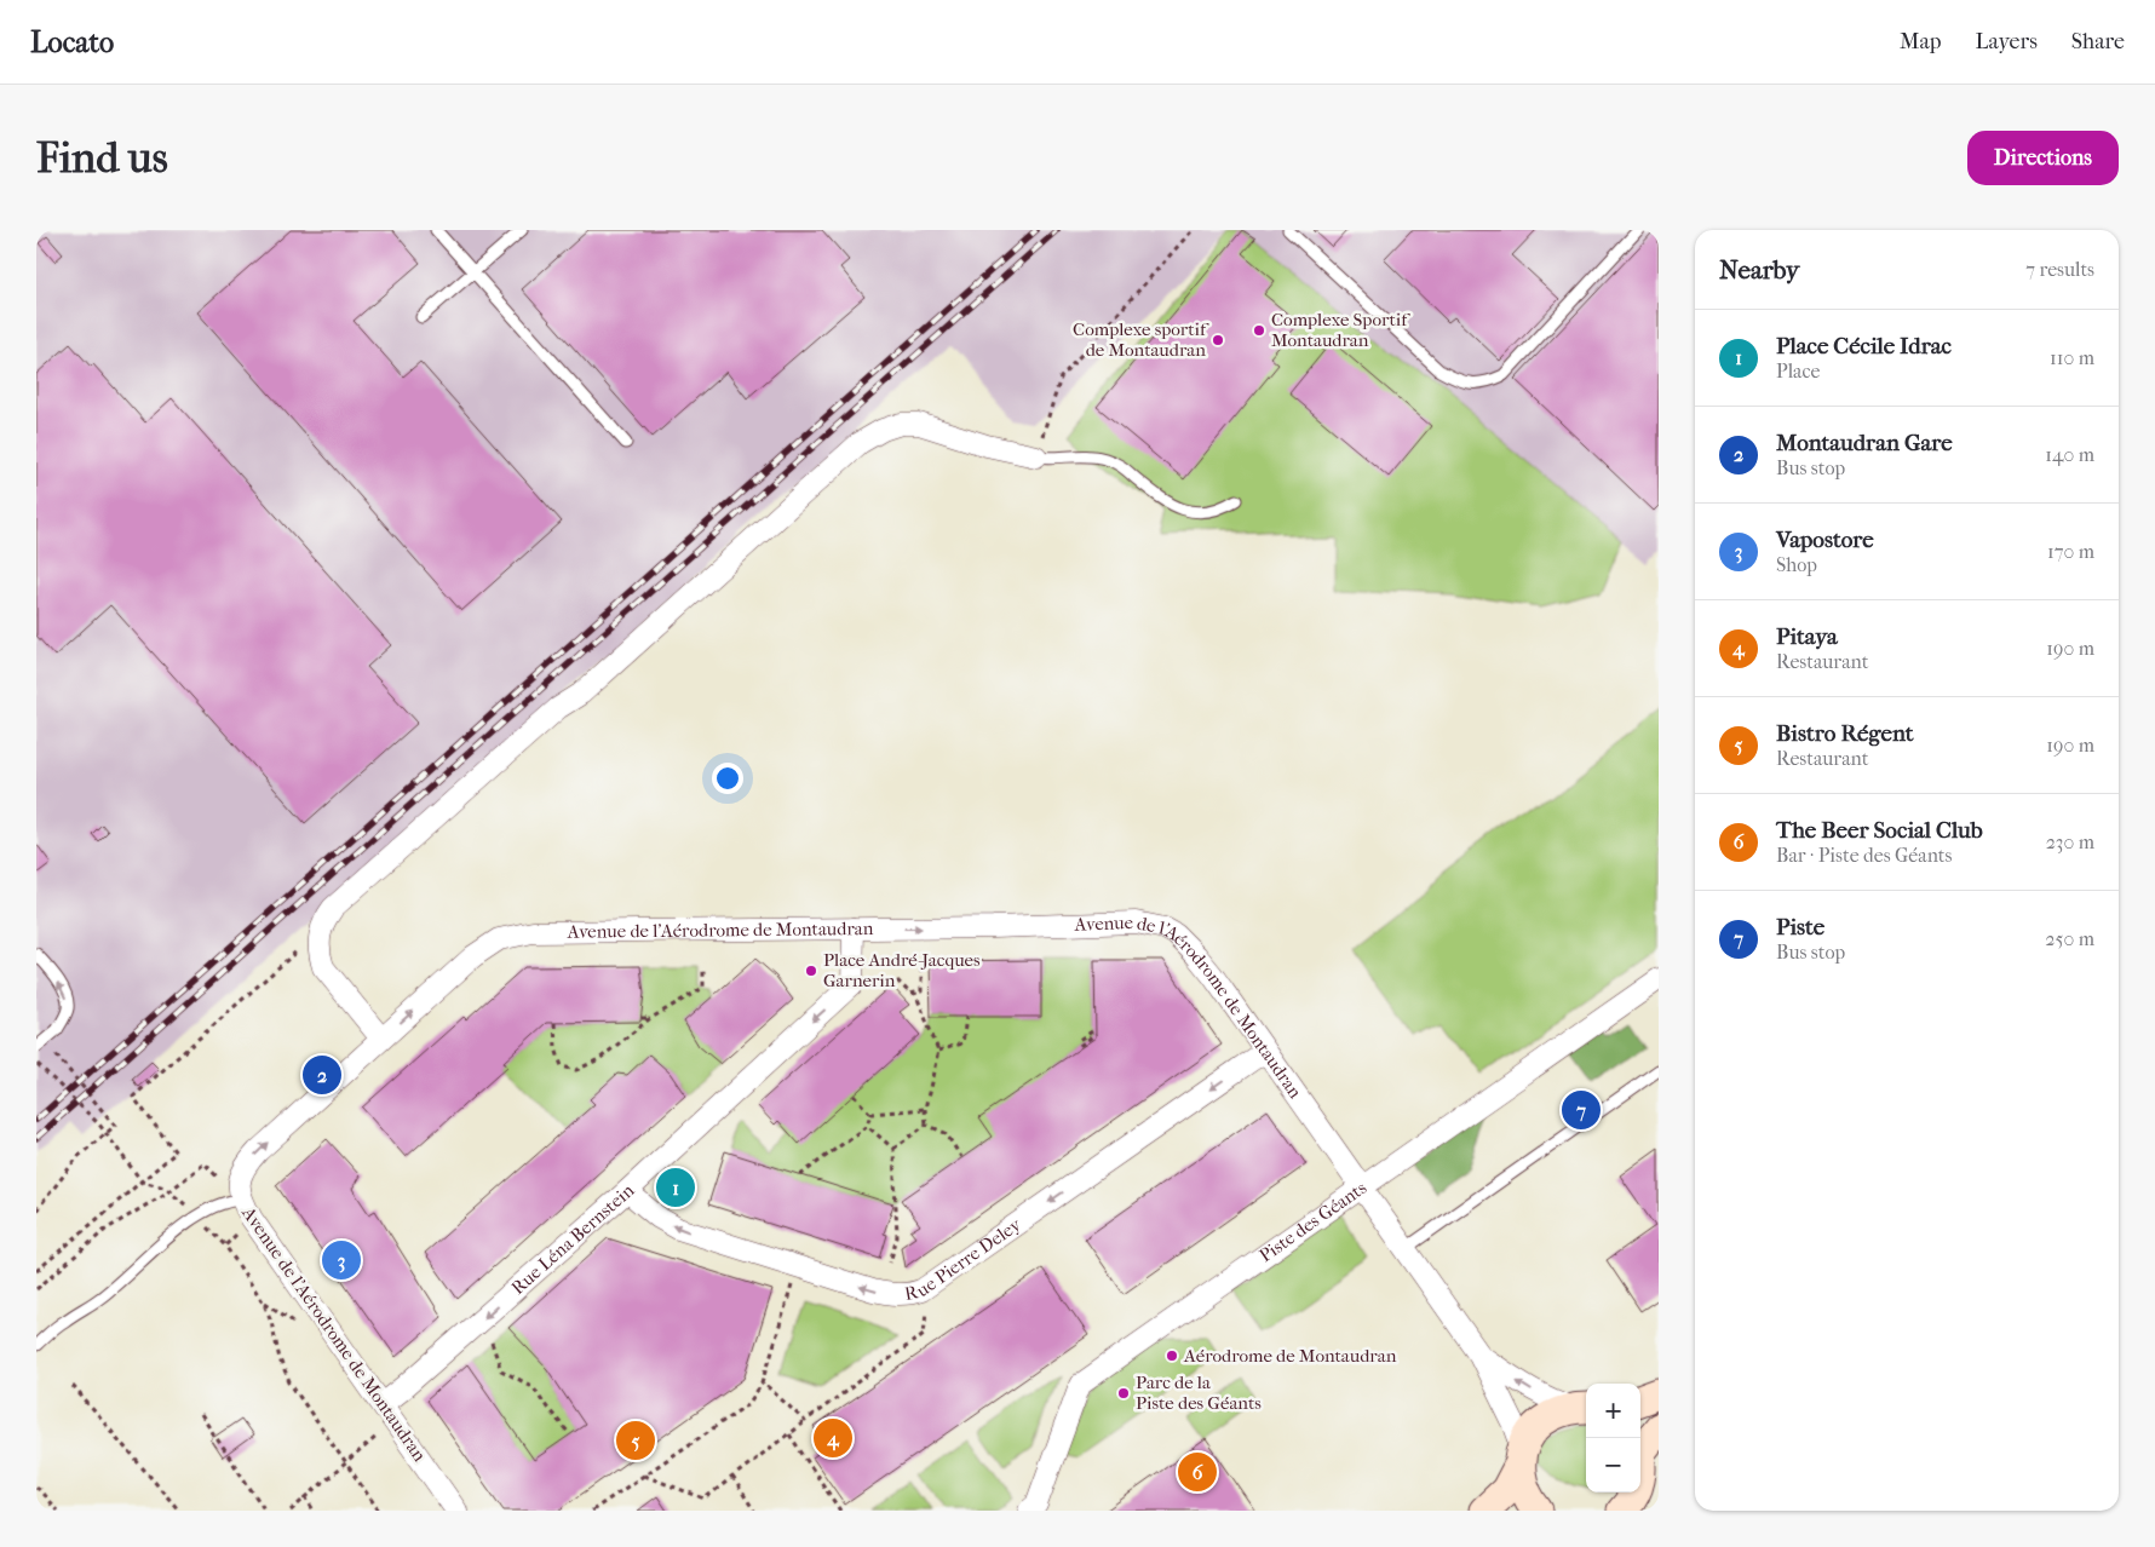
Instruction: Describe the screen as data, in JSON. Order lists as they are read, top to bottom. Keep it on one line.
{"streets":{"street":["Avenue de l'Aérodrome de Montaudran","Piste des Géants","Rue Léna Bernstein","Rue Pierre Deley"]},"crossings":[["Avenue de l'Aérodrome de Montaudran","Piste des Géants"],["Avenue de l'Aérodrome de Montaudran","Rue Léna Bernstein"],["Avenue de l'Aérodrome de Montaudran","Rue Pierre Deley"],["Rue Léna Bernstein","Rue Pierre Deley"]],"one_way":["Rue Léna Bernstein","Rue Pierre Deley"],"places":["Complexe Sportif Montaudran","Complexe sportif de Montaudran","Place André-Jacques Garnerin","Aérodrome de Montaudran","Parc de la Piste des Géants"],"page":{"header":"Locato","nav":["Map","Layers","Share"],"buttons":"Directions","title":"Find us","heading":["Nearby","7 results"],"list":[{"mark":"1","name":"Place Cécile Idrac","note":"Place","value":"110 m"},{"mark":"2","name":"Montaudran Gare","note":"Bus stop","value":"140 m"},{"mark":"3","name":"Vapostore","note":"Shop","value":"170 m"},{"mark":"4","name":"Pitaya","note":"Restaurant","value":"190 m"},{"mark":"5","name":"Bistro Régent","note":"Restaurant","value":"190 m"},{"mark":"6","name":"The Beer Social Club","note":"Bar · Piste des Géants","value":"230 m"},{"mark":"7","name":"Piste","note":"Bus stop","value":"250 m"}],"pins":["2","7","1","3","4","5","6"],"map_buttons":["+","−"]}}
